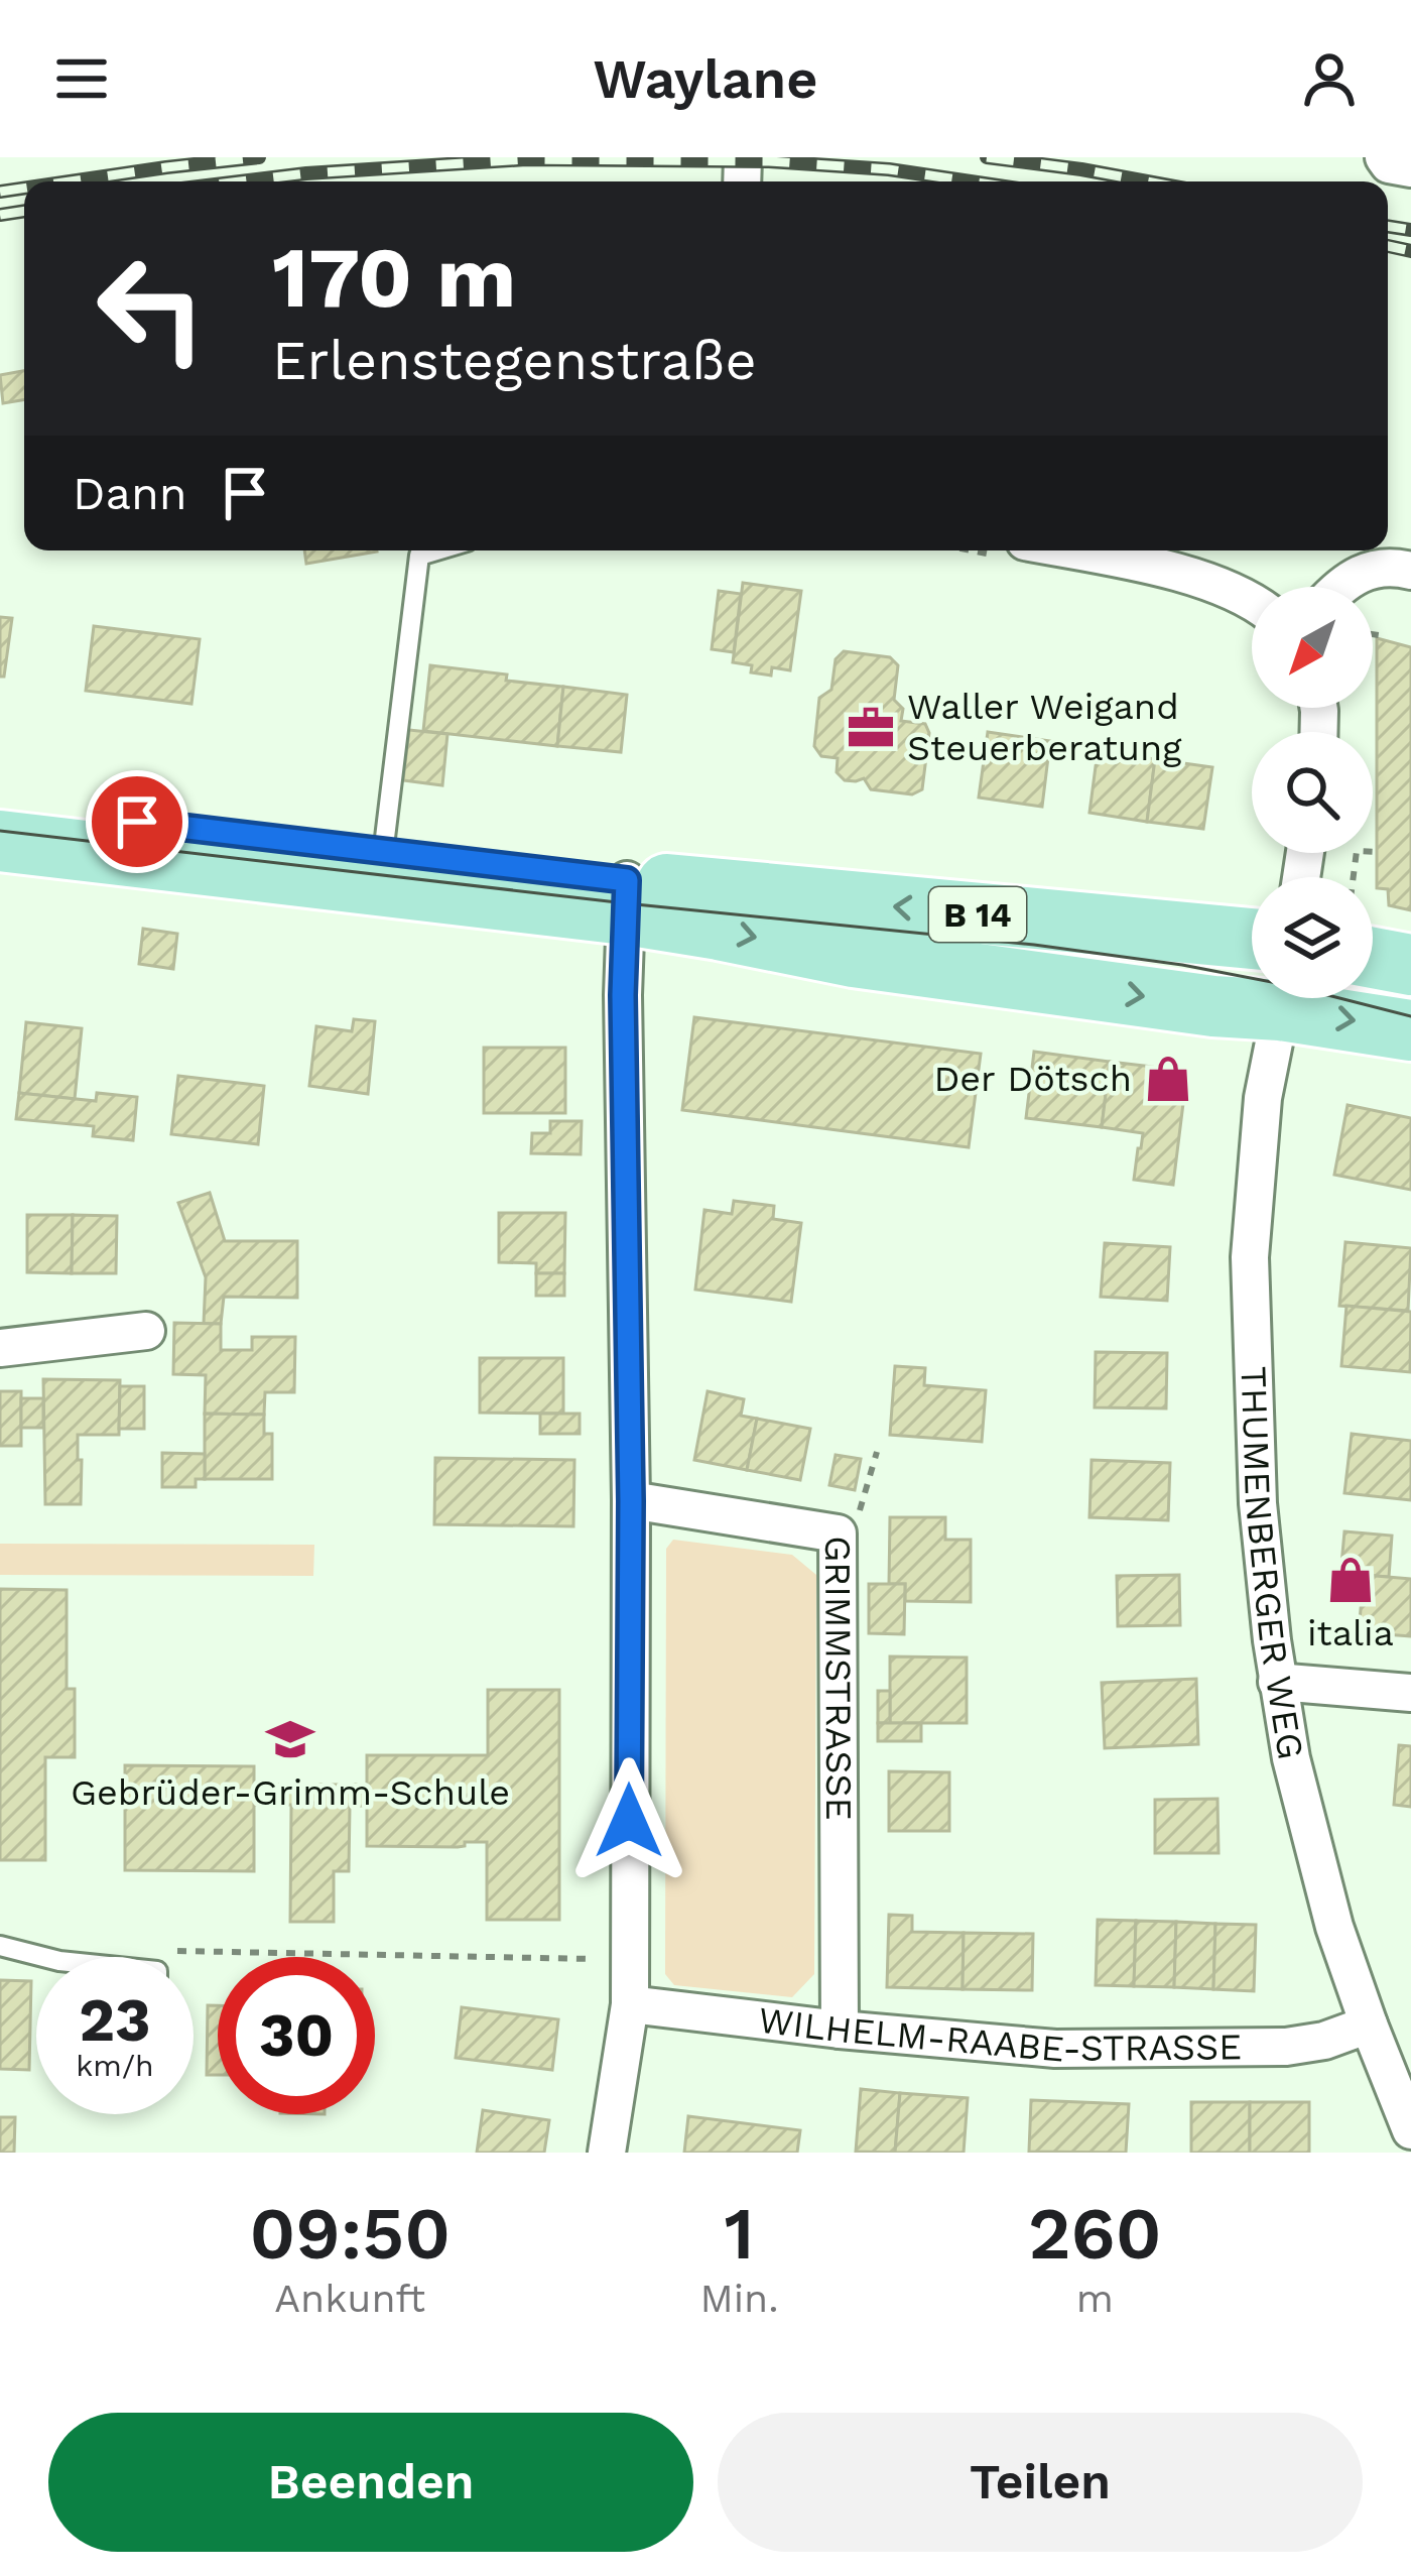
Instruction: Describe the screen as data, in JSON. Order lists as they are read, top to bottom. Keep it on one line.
{"streets":{"main road":["B 14"],"street":["THUMENBERGER WEG","GRIMMSTRASSE","WILHELM-RAABE-STRASSE"]},"crossings":[["THUMENBERGER WEG","WILHELM-RAABE-STRASSE"],["GRIMMSTRASSE","WILHELM-RAABE-STRASSE"]],"places":{"office":["Waller Weigand Steuerberatung"],"shop":["Der Dötsch","italia"],"school or university":["Gebrüder-Grimm-Schule"]},"north":"bottom left","page":{"header":"Waylane","turn":["170 m","Erlenstegenstraße"],"then":"Dann","speed":"23 km/h","limit":"30","eta":["09:50","Ankunft","1","Min.","260","m"],"buttons":["Beenden","Teilen"]}}
